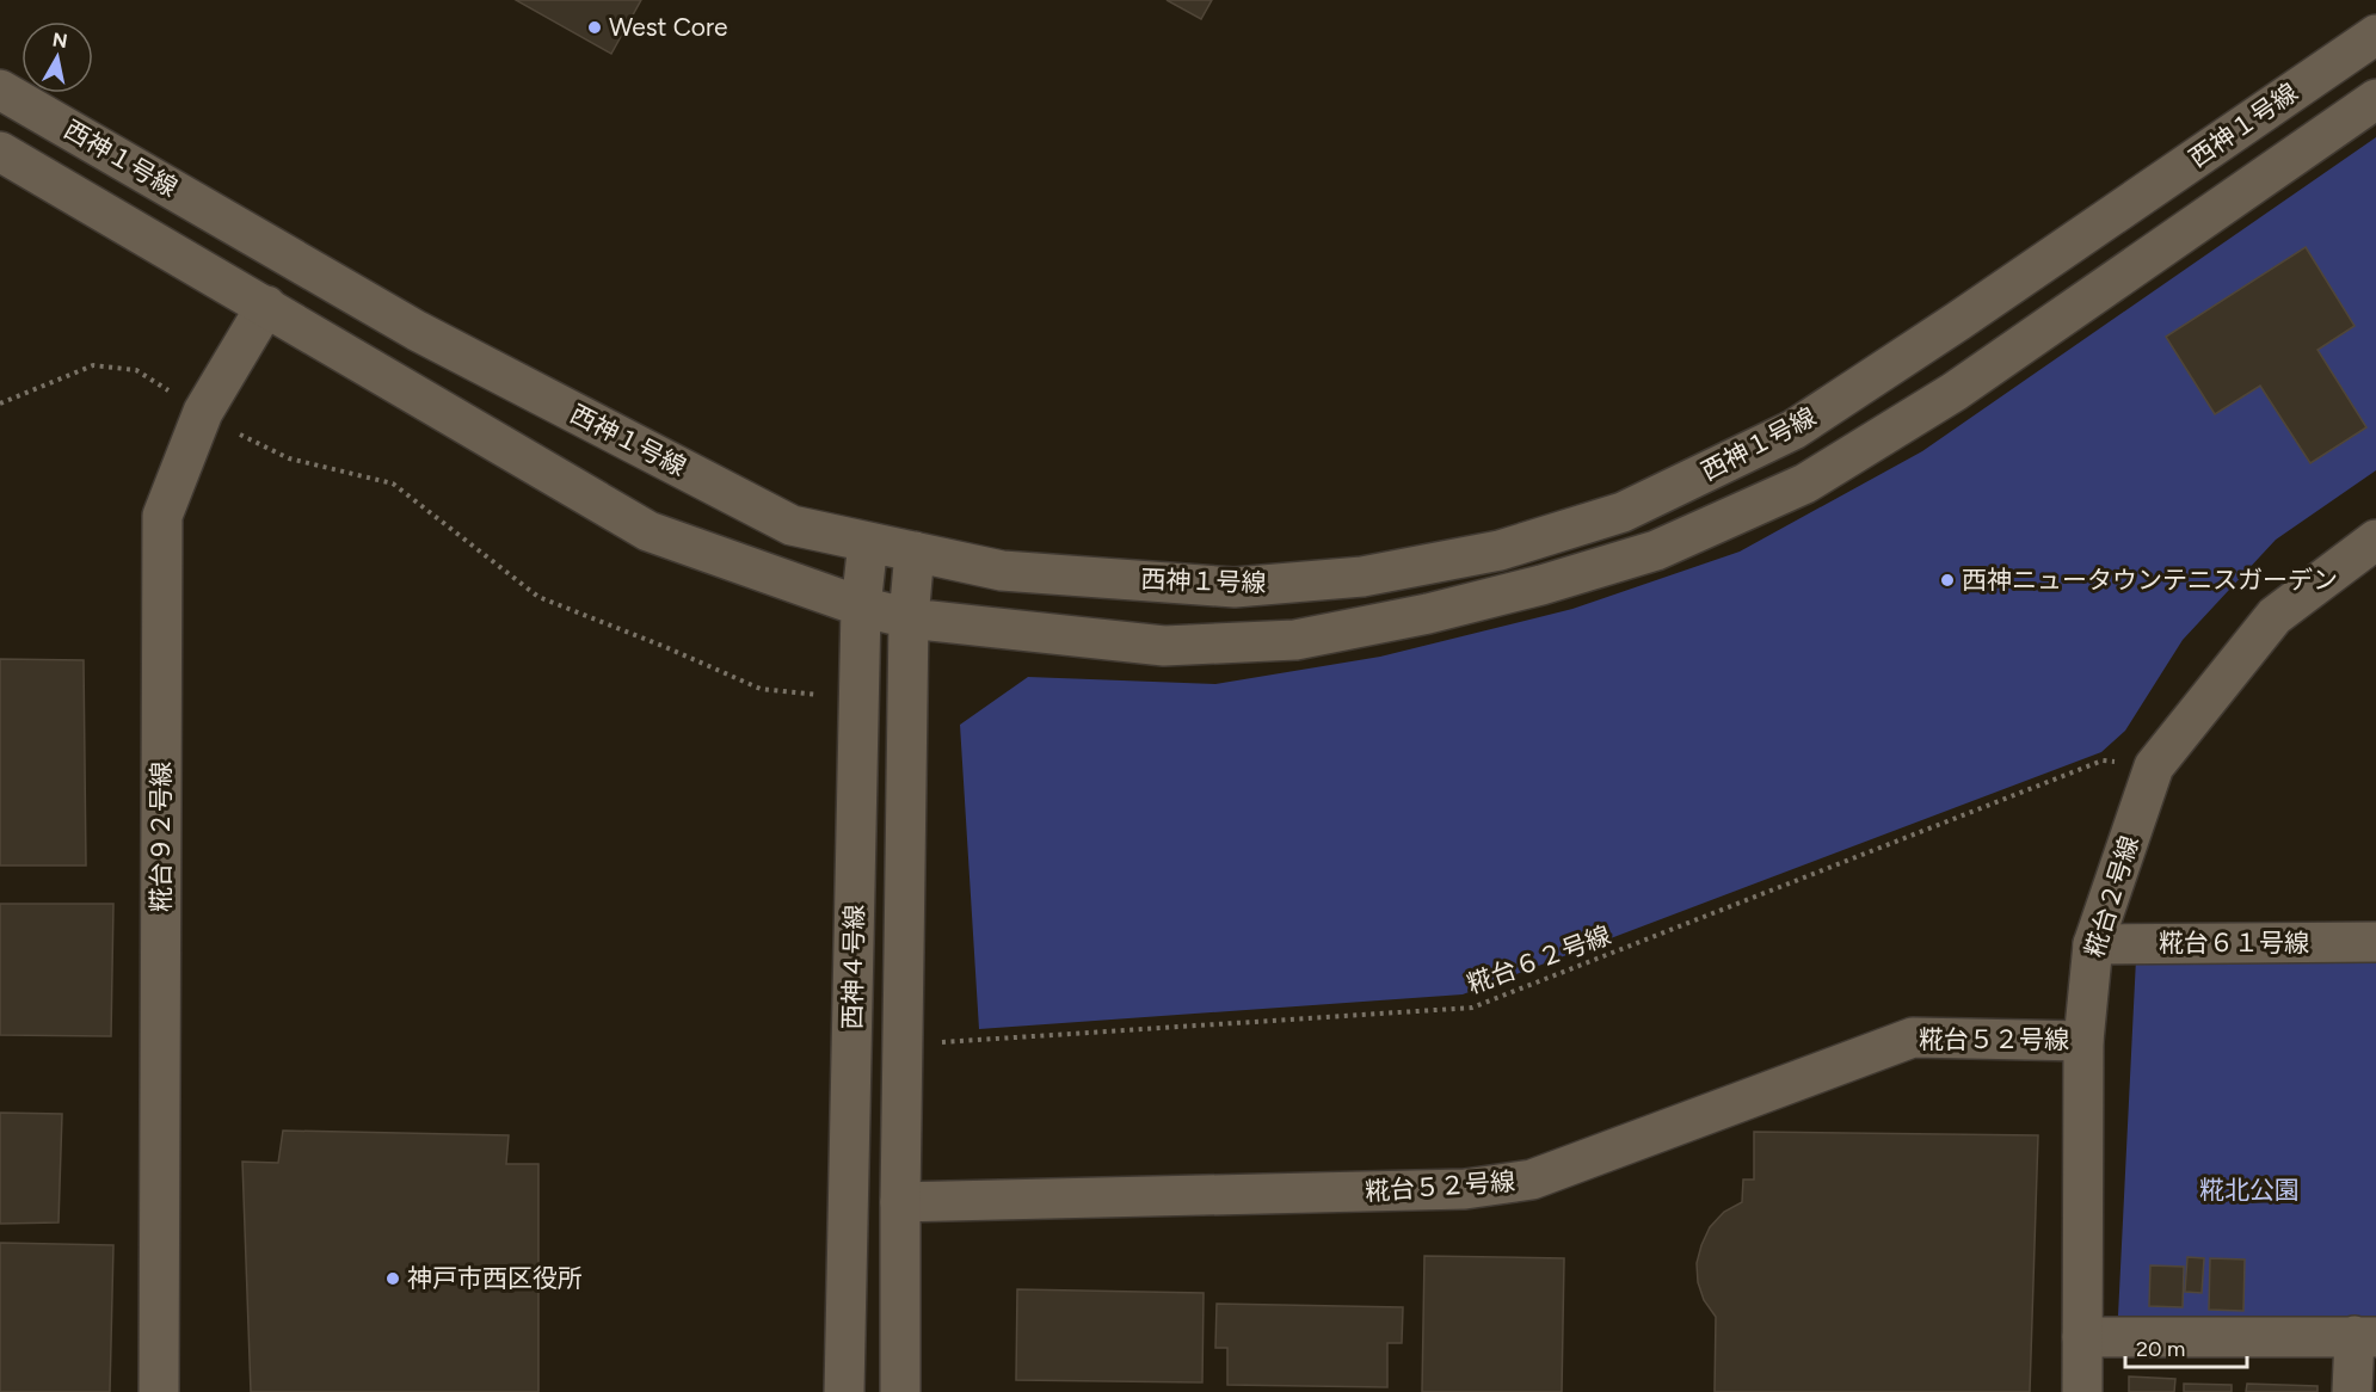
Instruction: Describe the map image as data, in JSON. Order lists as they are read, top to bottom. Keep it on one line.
{"streets":{"street":["西神１号線","糀台９２号線","糀台２号線","糀台６１号線","西神４号線","糀台５２号線"],"path":["糀台６２号線"]},"crossings":[["西神１号線","糀台９２号線"],["西神１号線","西神４号線"],["糀台２号線","糀台６１号線"],["糀台２号線","糀台６２号線"],["糀台２号線","糀台５２号線"],["糀台６２号線","西神４号線"],["西神４号線","糀台５２号線"]],"parks":["糀北公園"],"places":["West Core","西神ニュータウンテニスガーデン","神戸市西区役所"],"scale_bar":"20 m","north":"top"}
